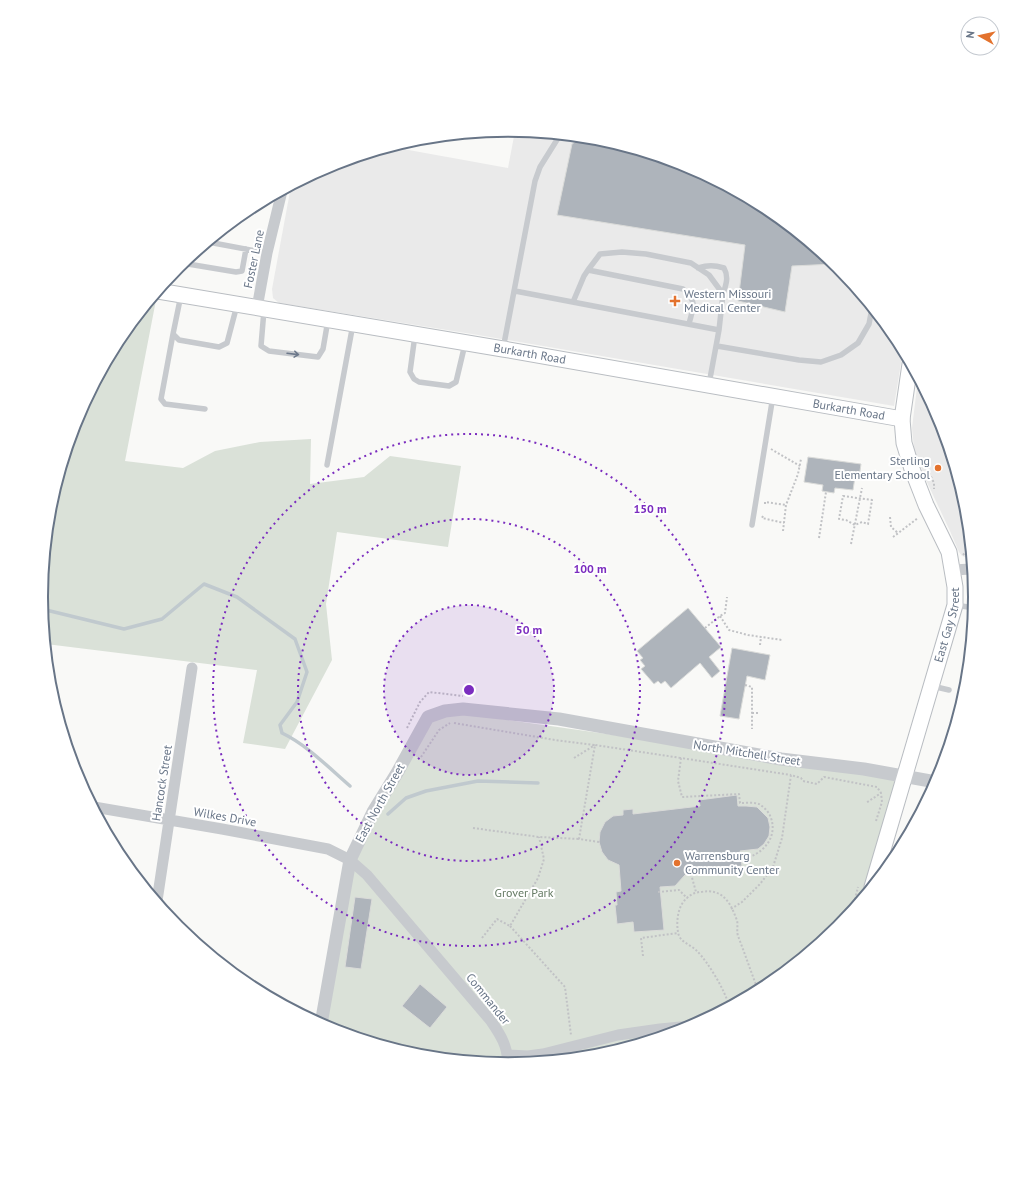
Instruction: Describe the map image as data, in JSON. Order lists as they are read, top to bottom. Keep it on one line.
{"streets":{"main road":["Burkarth Road","East Gay Street"],"street":["Foster Lane","North Mitchell Street","Hancock Street","East North Street","Wilkes Drive","Commander"]},"crossings":[["Foster Lane","Burkarth Road"],["Burkarth Road","East Gay Street"],["East Gay Street","North Mitchell Street"],["North Mitchell Street","East North Street"],["Hancock Street","Wilkes Drive"],["East North Street","Wilkes Drive"],["East North Street","Commander"],["Wilkes Drive","Commander"]],"parks":["Grover Park"],"places":{"health":["Western Missouri Medical Center"],"other":["Sterling Elementary School","Warrensburg Community Center"]},"north":"left","rings":["150 m","100 m","50 m"]}
